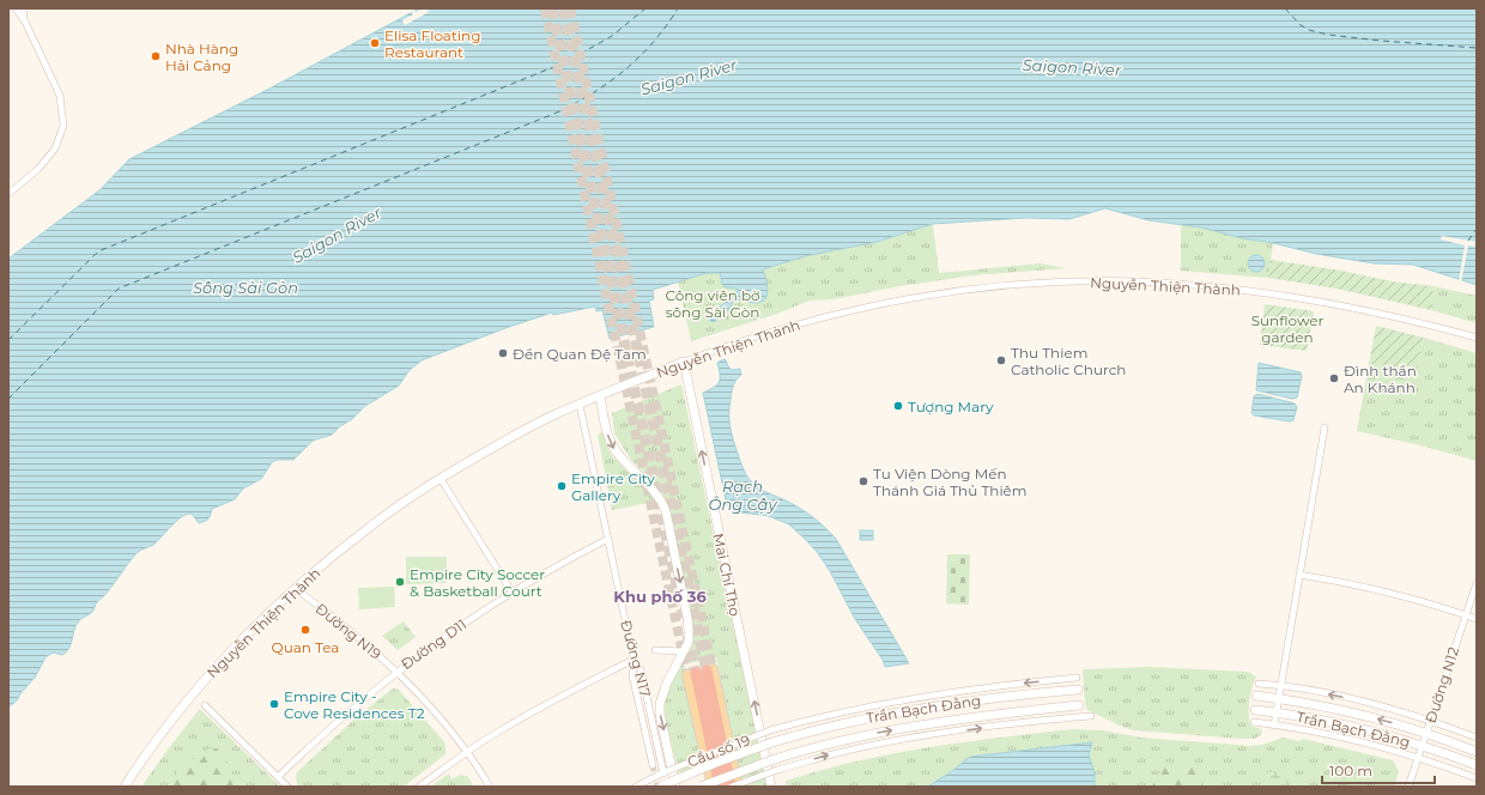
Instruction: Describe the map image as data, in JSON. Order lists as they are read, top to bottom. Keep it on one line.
{"streets":{"street":["Nguyễn Thiện Thành","Mai Chí Thọ","Đường N19","Đường D11","Đường N17","Đường N12","Trần Bạch Đằng","Cầu số 19"]},"crossings":[["Nguyễn Thiện Thành","Mai Chí Thọ"],["Nguyễn Thiện Thành","Đường N19"],["Nguyễn Thiện Thành","Đường N17"],["Đường N19","Đường D11"],["Đường D11","Đường N17"],["Đường N17","Cầu số 19"],["Đường N12","Trần Bạch Đằng"],["Trần Bạch Đằng","Cầu số 19"]],"districts":["Khu phố 36"],"water":["Saigon River","Sông Sài Gòn","Rạch Ông Cậy"],"parks":["Công viên bờ sông Sài Gòn","Sunflower garden"],"places":["Elisa Floating Restaurant","Nhà Hàng Hải Cảng","Đền Quan Đệ Tam","Thu Thiem Catholic Church","Đình thần An Khánh","Tượng Mary","Tu Viện Dòng Mến Thánh Giá Thủ Thiêm","Empire City Gallery","Empire City Soccer & Basketball Court","Quan Tea","Empire City - Cove Residences T2"],"scale_bar":"100 m"}
